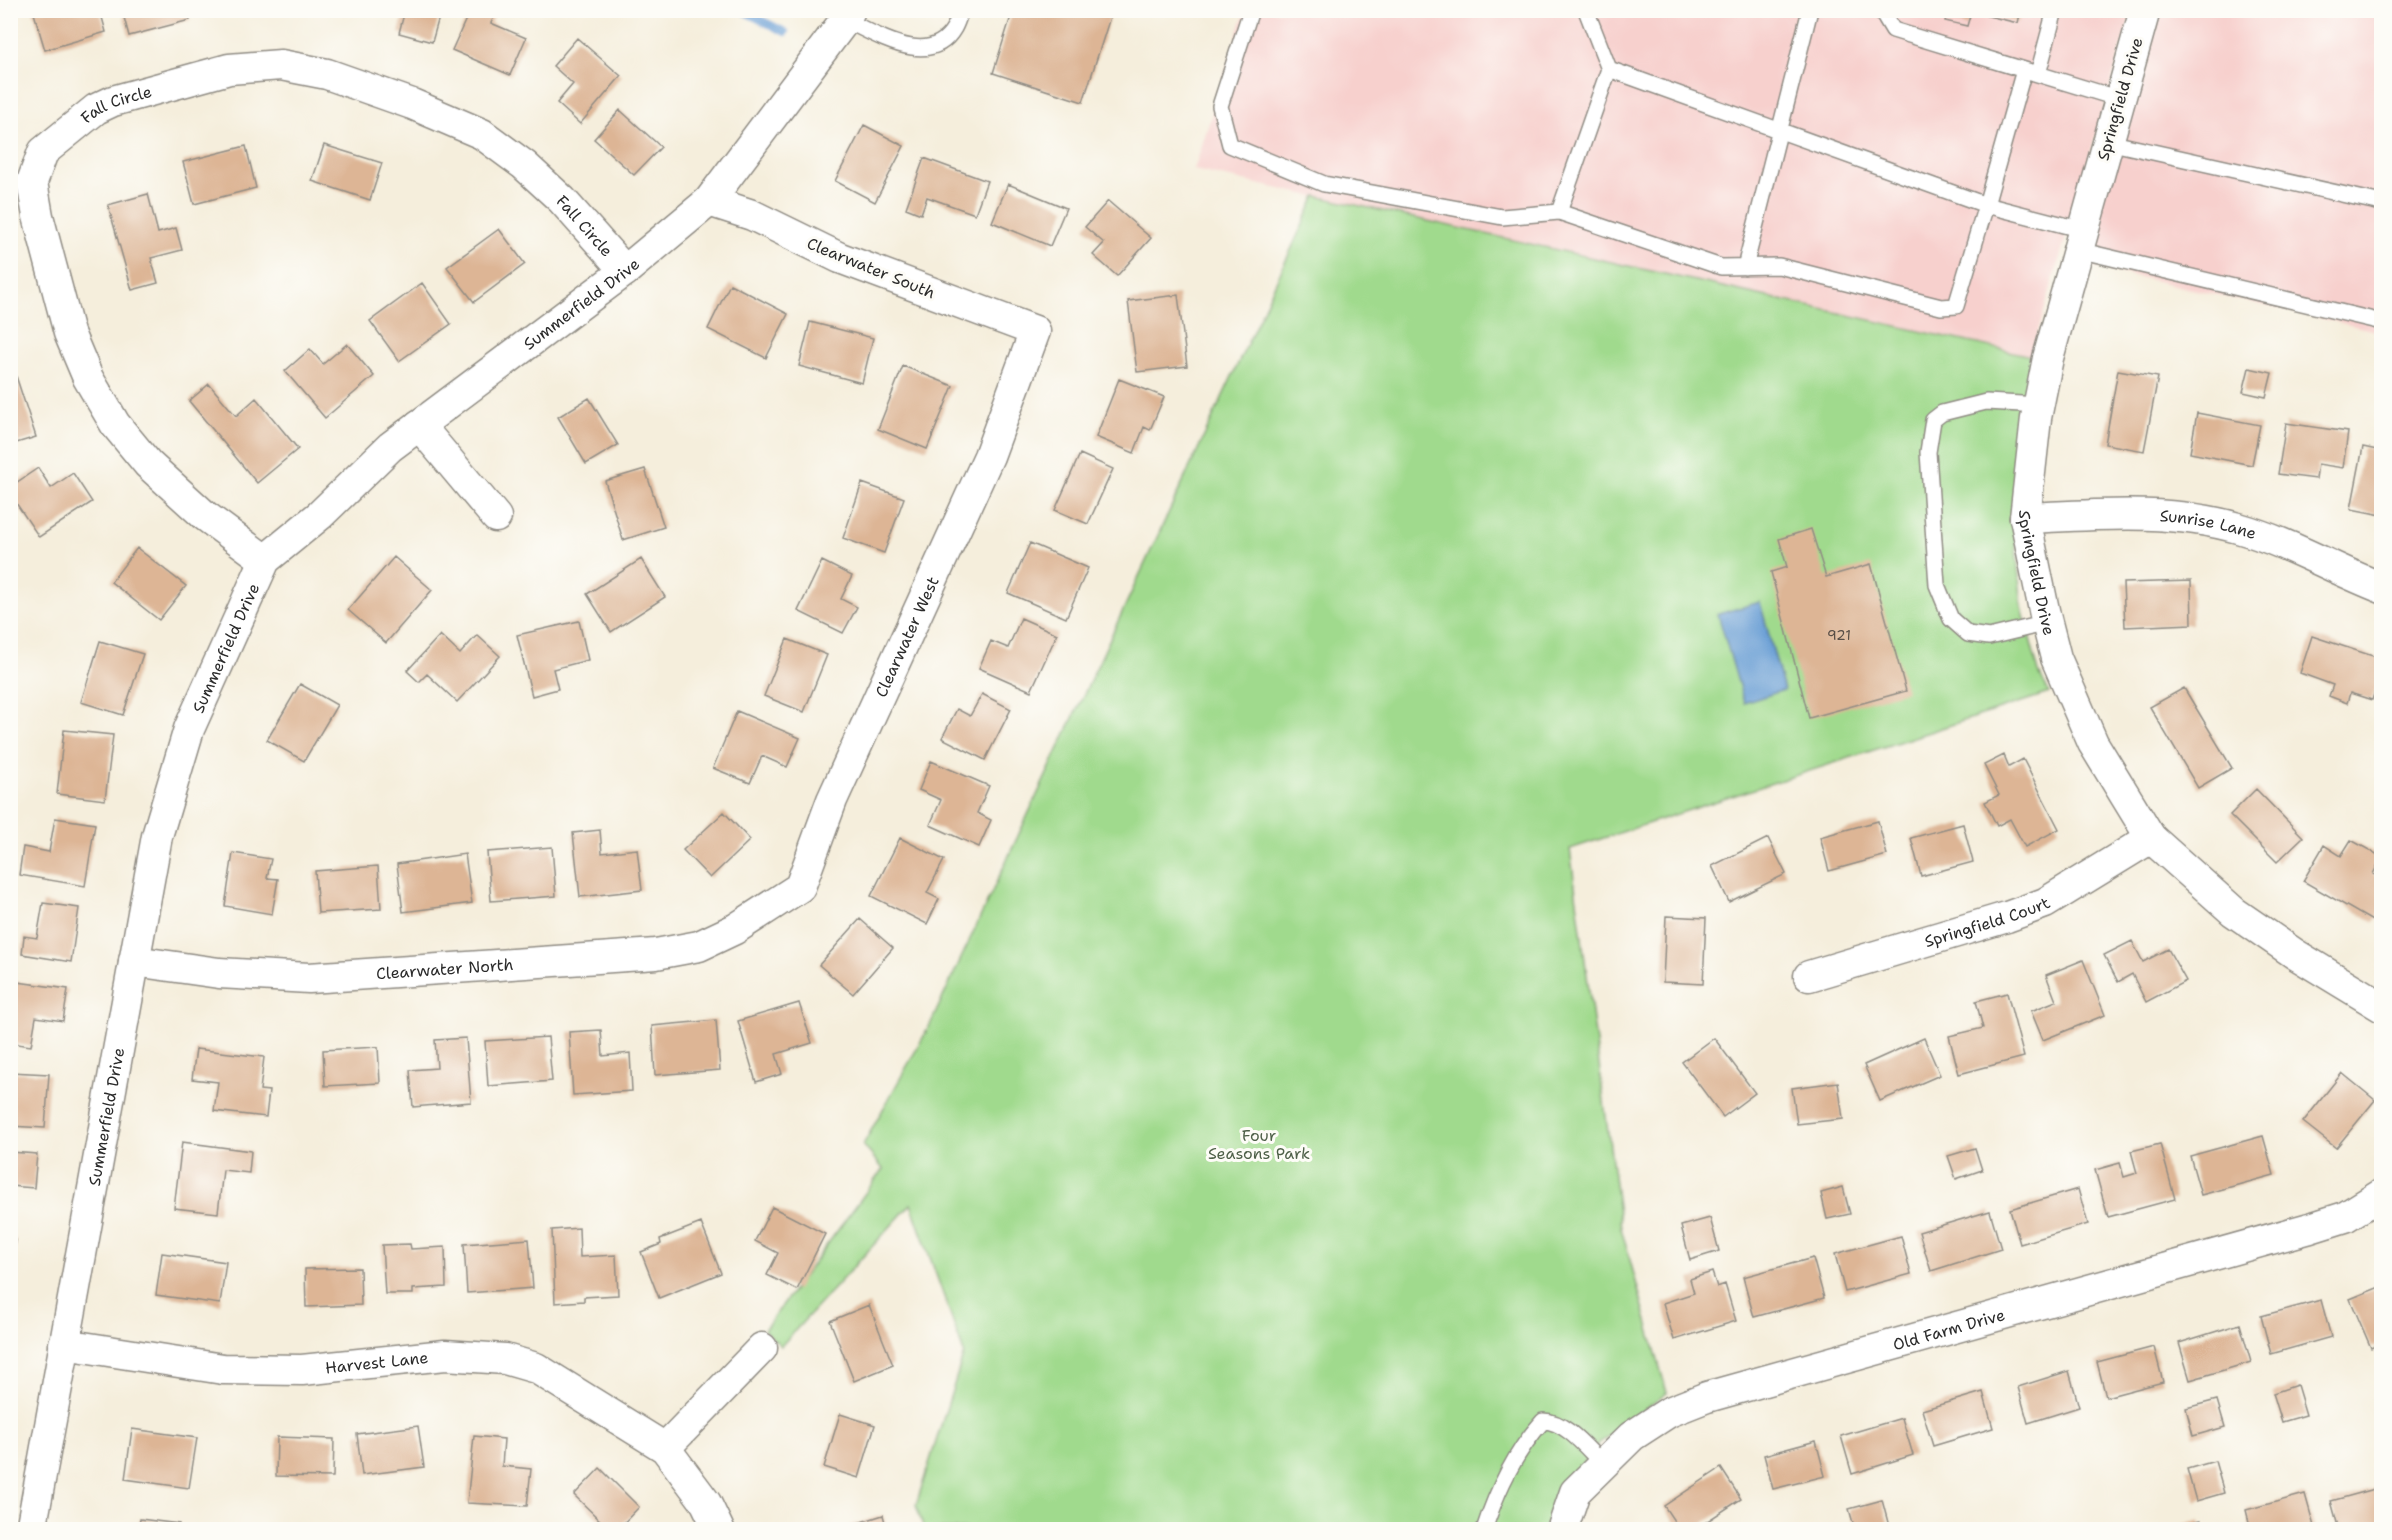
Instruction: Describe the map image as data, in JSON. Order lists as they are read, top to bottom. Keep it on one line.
{"streets":{"street":["Springfield Drive","Fall Circle","Clearwater South","Summerfield Drive","Sunrise Lane","Clearwater West","Springfield Court","Clearwater North","Old Farm Drive","Harvest Lane"]},"crossings":[["Springfield Drive","Sunrise Lane"],["Springfield Drive","Springfield Court"],["Fall Circle","Summerfield Drive"],["Clearwater South","Summerfield Drive"],["Clearwater South","Clearwater West"],["Summerfield Drive","Clearwater North"],["Summerfield Drive","Harvest Lane"],["Clearwater West","Clearwater North"]],"parks":["Four Seasons Park"],"house_numbers":["921"]}
